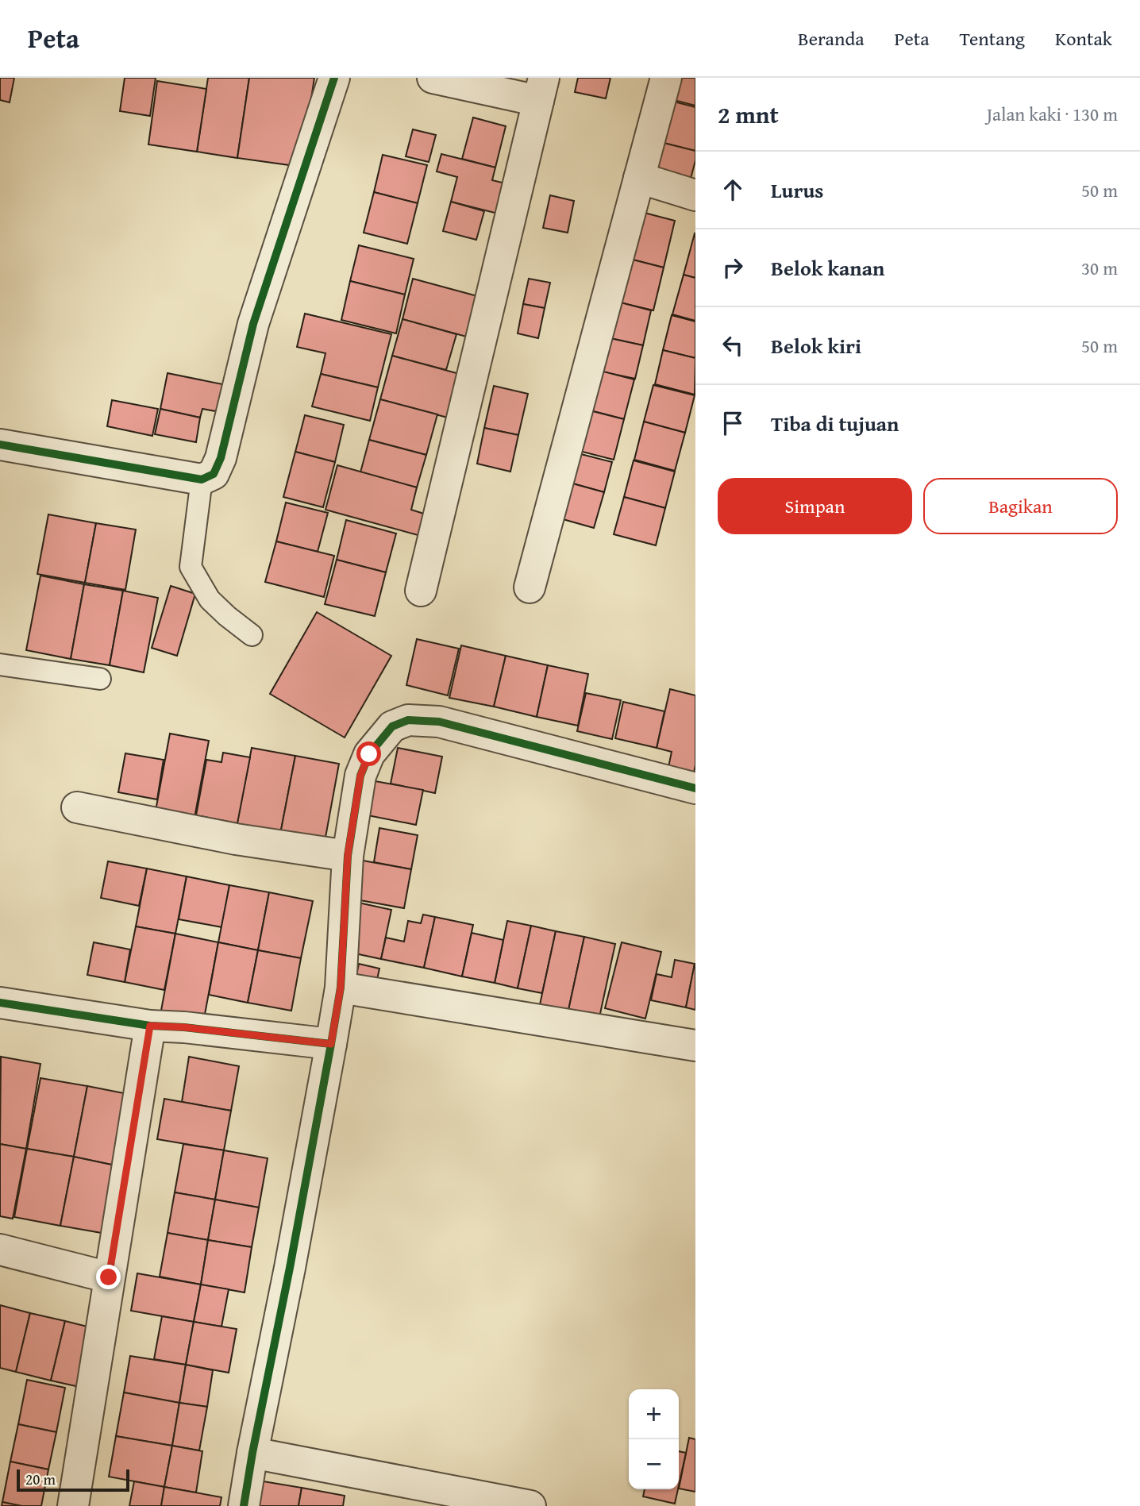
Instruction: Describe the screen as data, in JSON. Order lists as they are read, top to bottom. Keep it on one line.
{"scale_bar":"20 m","page":{"header":"Peta","nav":["Beranda","Peta","Tentang","Kontak"],"heading":["2 mnt","Jalan kaki · 130 m"],"list":[["Lurus","50 m"],["Belok kanan","30 m"],["Belok kiri","50 m"],"Tiba di tujuan"],"buttons":["Simpan","Bagikan"],"map_buttons":["+","−"],"scale":"20 m"}}
